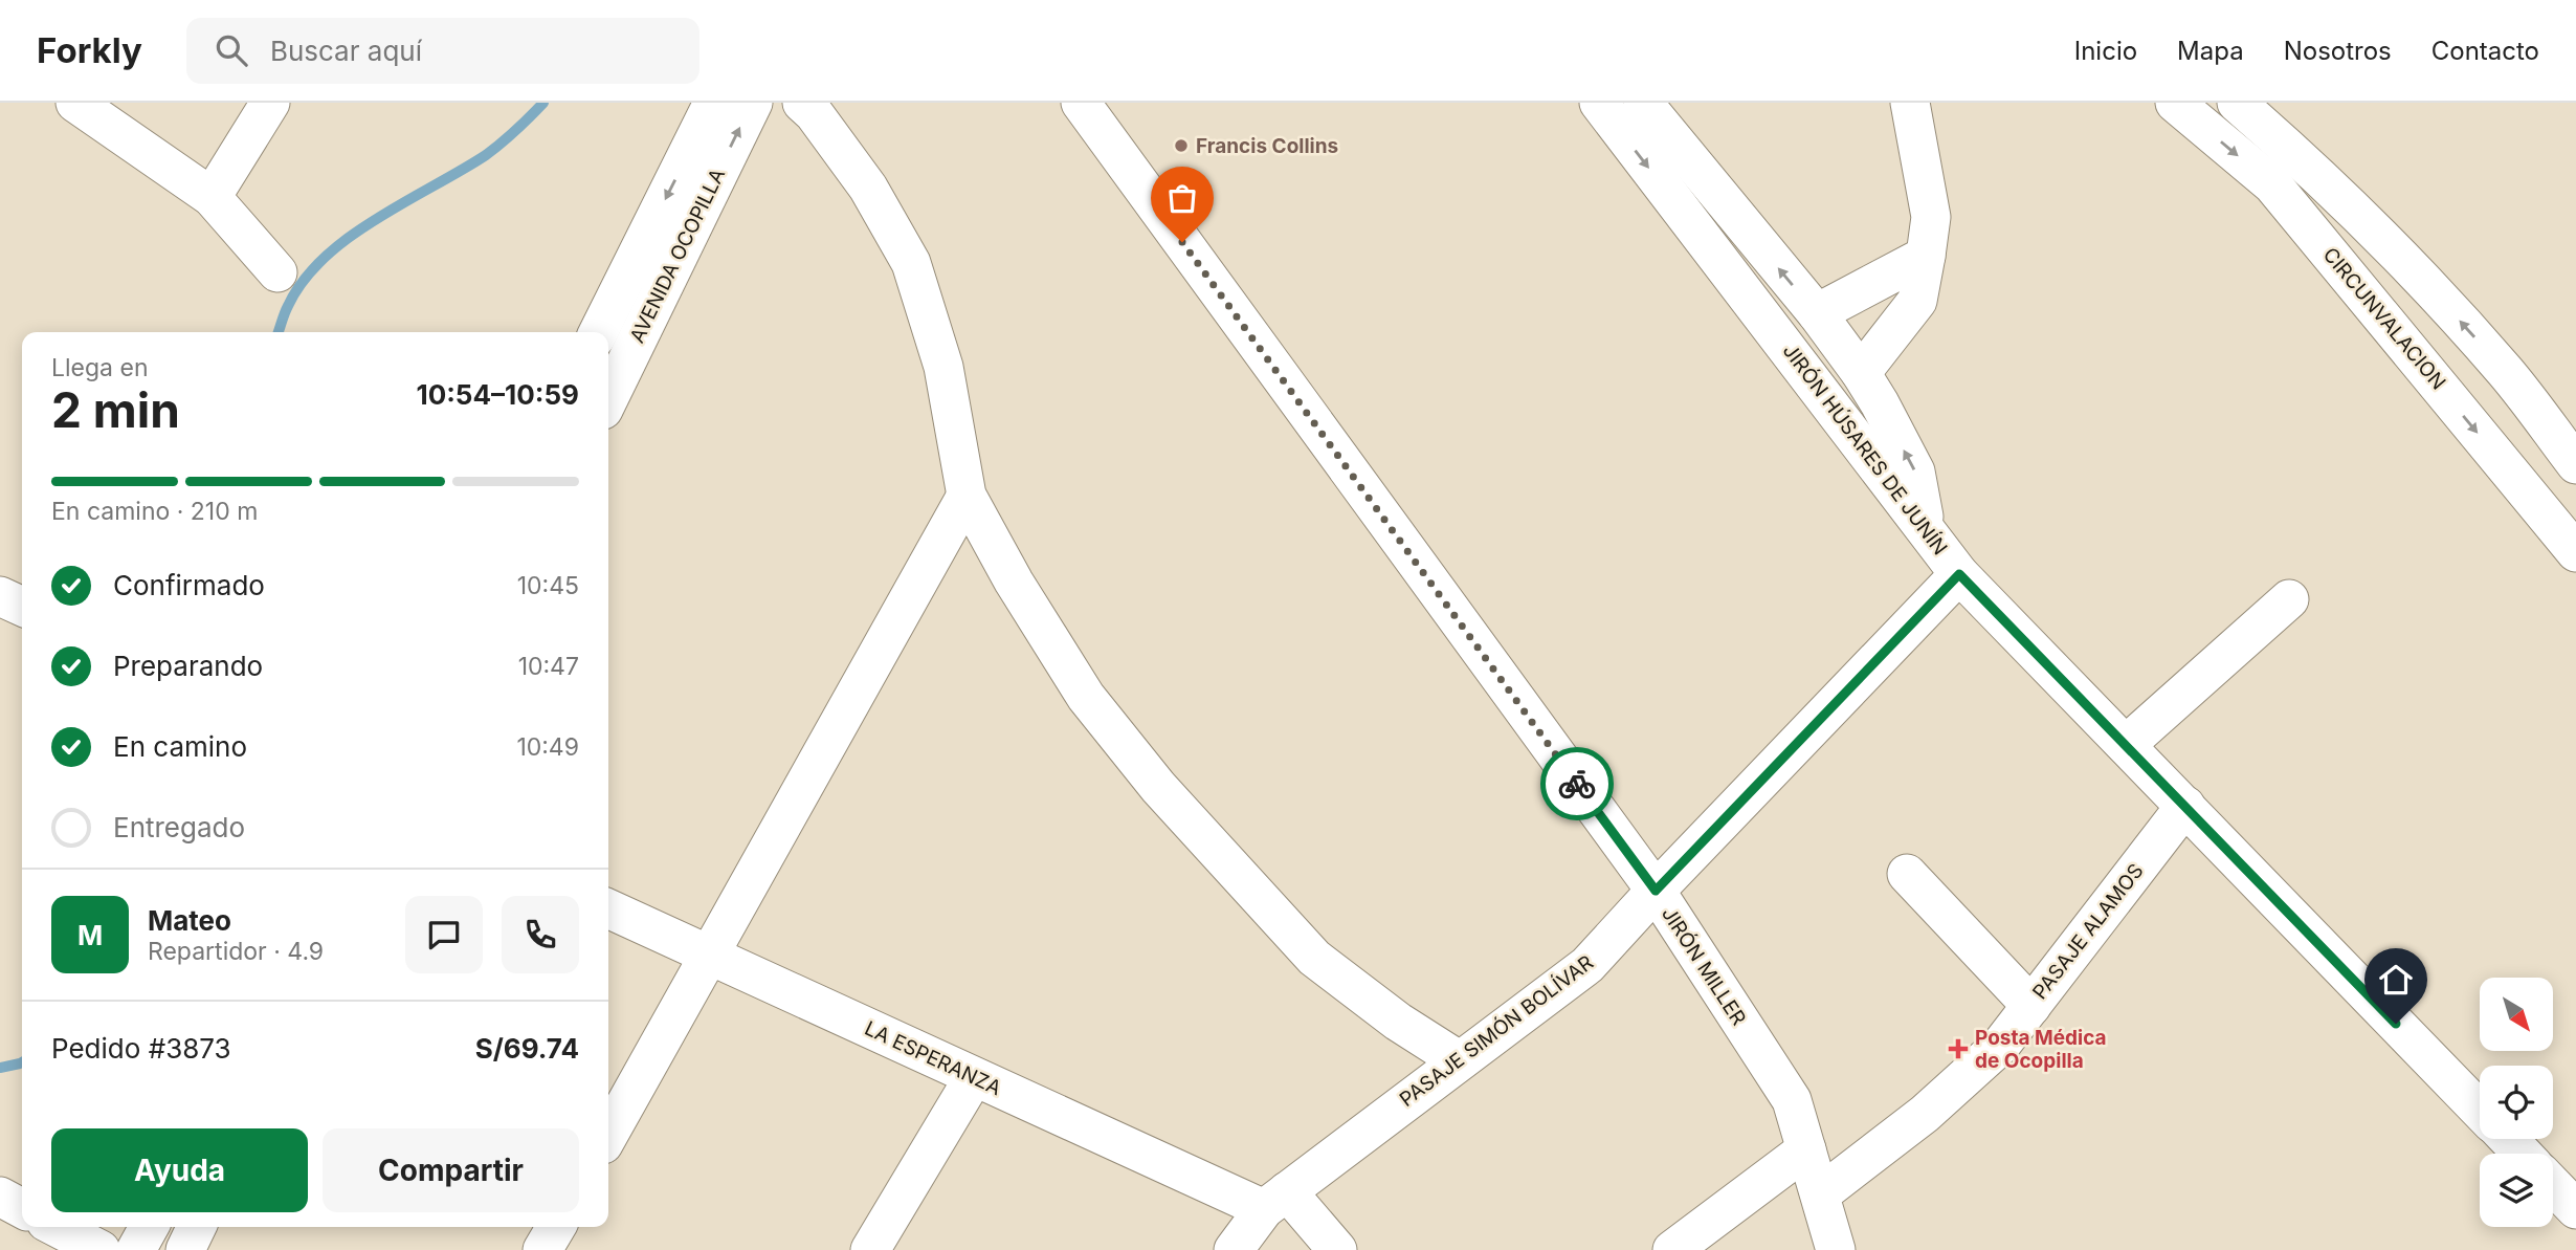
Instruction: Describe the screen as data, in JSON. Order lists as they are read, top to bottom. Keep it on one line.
{"streets":{"street":["AVENIDA OCOPILLA","CIRCUNVALACION","JIRÓN HÚSARES DE JUNÍN","PASAJE ALAMOS","JIRÓN MILLER","PASAJE SIMÓN BOLÍVAR","LA ESPERANZA"]},"crossings":[["JIRÓN HÚSARES DE JUNÍN","PASAJE ALAMOS"],["JIRÓN HÚSARES DE JUNÍN","PASAJE SIMÓN BOLÍVAR"],["PASAJE ALAMOS","JIRÓN MILLER"],["JIRÓN MILLER","PASAJE SIMÓN BOLÍVAR"],["PASAJE SIMÓN BOLÍVAR","LA ESPERANZA"]],"places":{"other":["Francis Collins"],"health":["Posta Médica de Ocopilla"]},"north":"bottom right","page":{"header":"Forkly","search":"Buscar aquí","nav":["Inicio","Mapa","Nosotros","Contacto"],"heading":["2 min","Llega en","10:54–10:59"],"panel":["Mateo","Repartidor · 4.9","Pedido #3873","S/69.74"],"bar":"En camino · 210 m","list":[["Confirmado","10:45"],["Preparando","10:47"],["En camino","10:49"],"Entregado"],"round":"M","buttons":["Ayuda","Compartir"]}}
